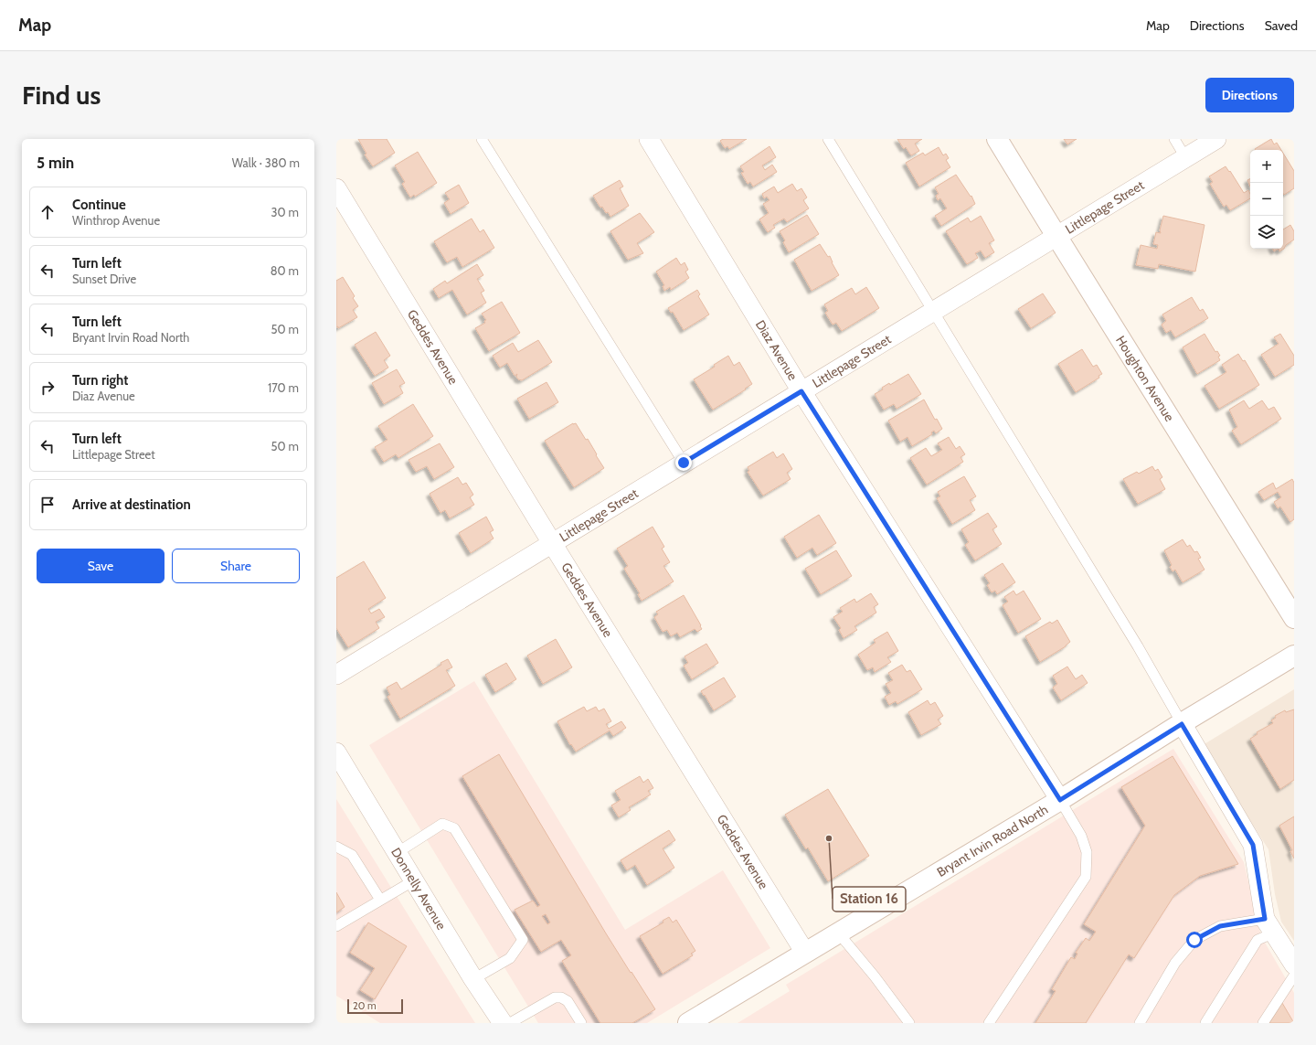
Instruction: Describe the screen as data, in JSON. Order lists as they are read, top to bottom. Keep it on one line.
{"streets":{"main road":["Houghton Avenue","Bryant Irvin Road North"],"street":["Littlepage Street","Geddes Avenue","Diaz Avenue","Donnelly Avenue"]},"crossings":[["Littlepage Street","Geddes Avenue"],["Littlepage Street","Diaz Avenue"],["Littlepage Street","Houghton Avenue"],["Geddes Avenue","Bryant Irvin Road North"],["Diaz Avenue","Bryant Irvin Road North"]],"places":["Station 16"],"scale_bar":"20 m","page":{"header":"Map","nav":["Map","Directions","Saved"],"buttons":["Directions",["Save","Share"]],"title":"Find us","heading":["5 min","Walk · 380 m"],"map_buttons":["+","−"],"list":[["Continue","Winthrop Avenue","30 m"],["Turn left","Sunset Drive","80 m"],["Turn left","Bryant Irvin Road North","50 m"],["Turn right","Diaz Avenue","170 m"],["Turn left","Littlepage Street","50 m"],"Arrive at destination"],"scale":"20 m"}}
